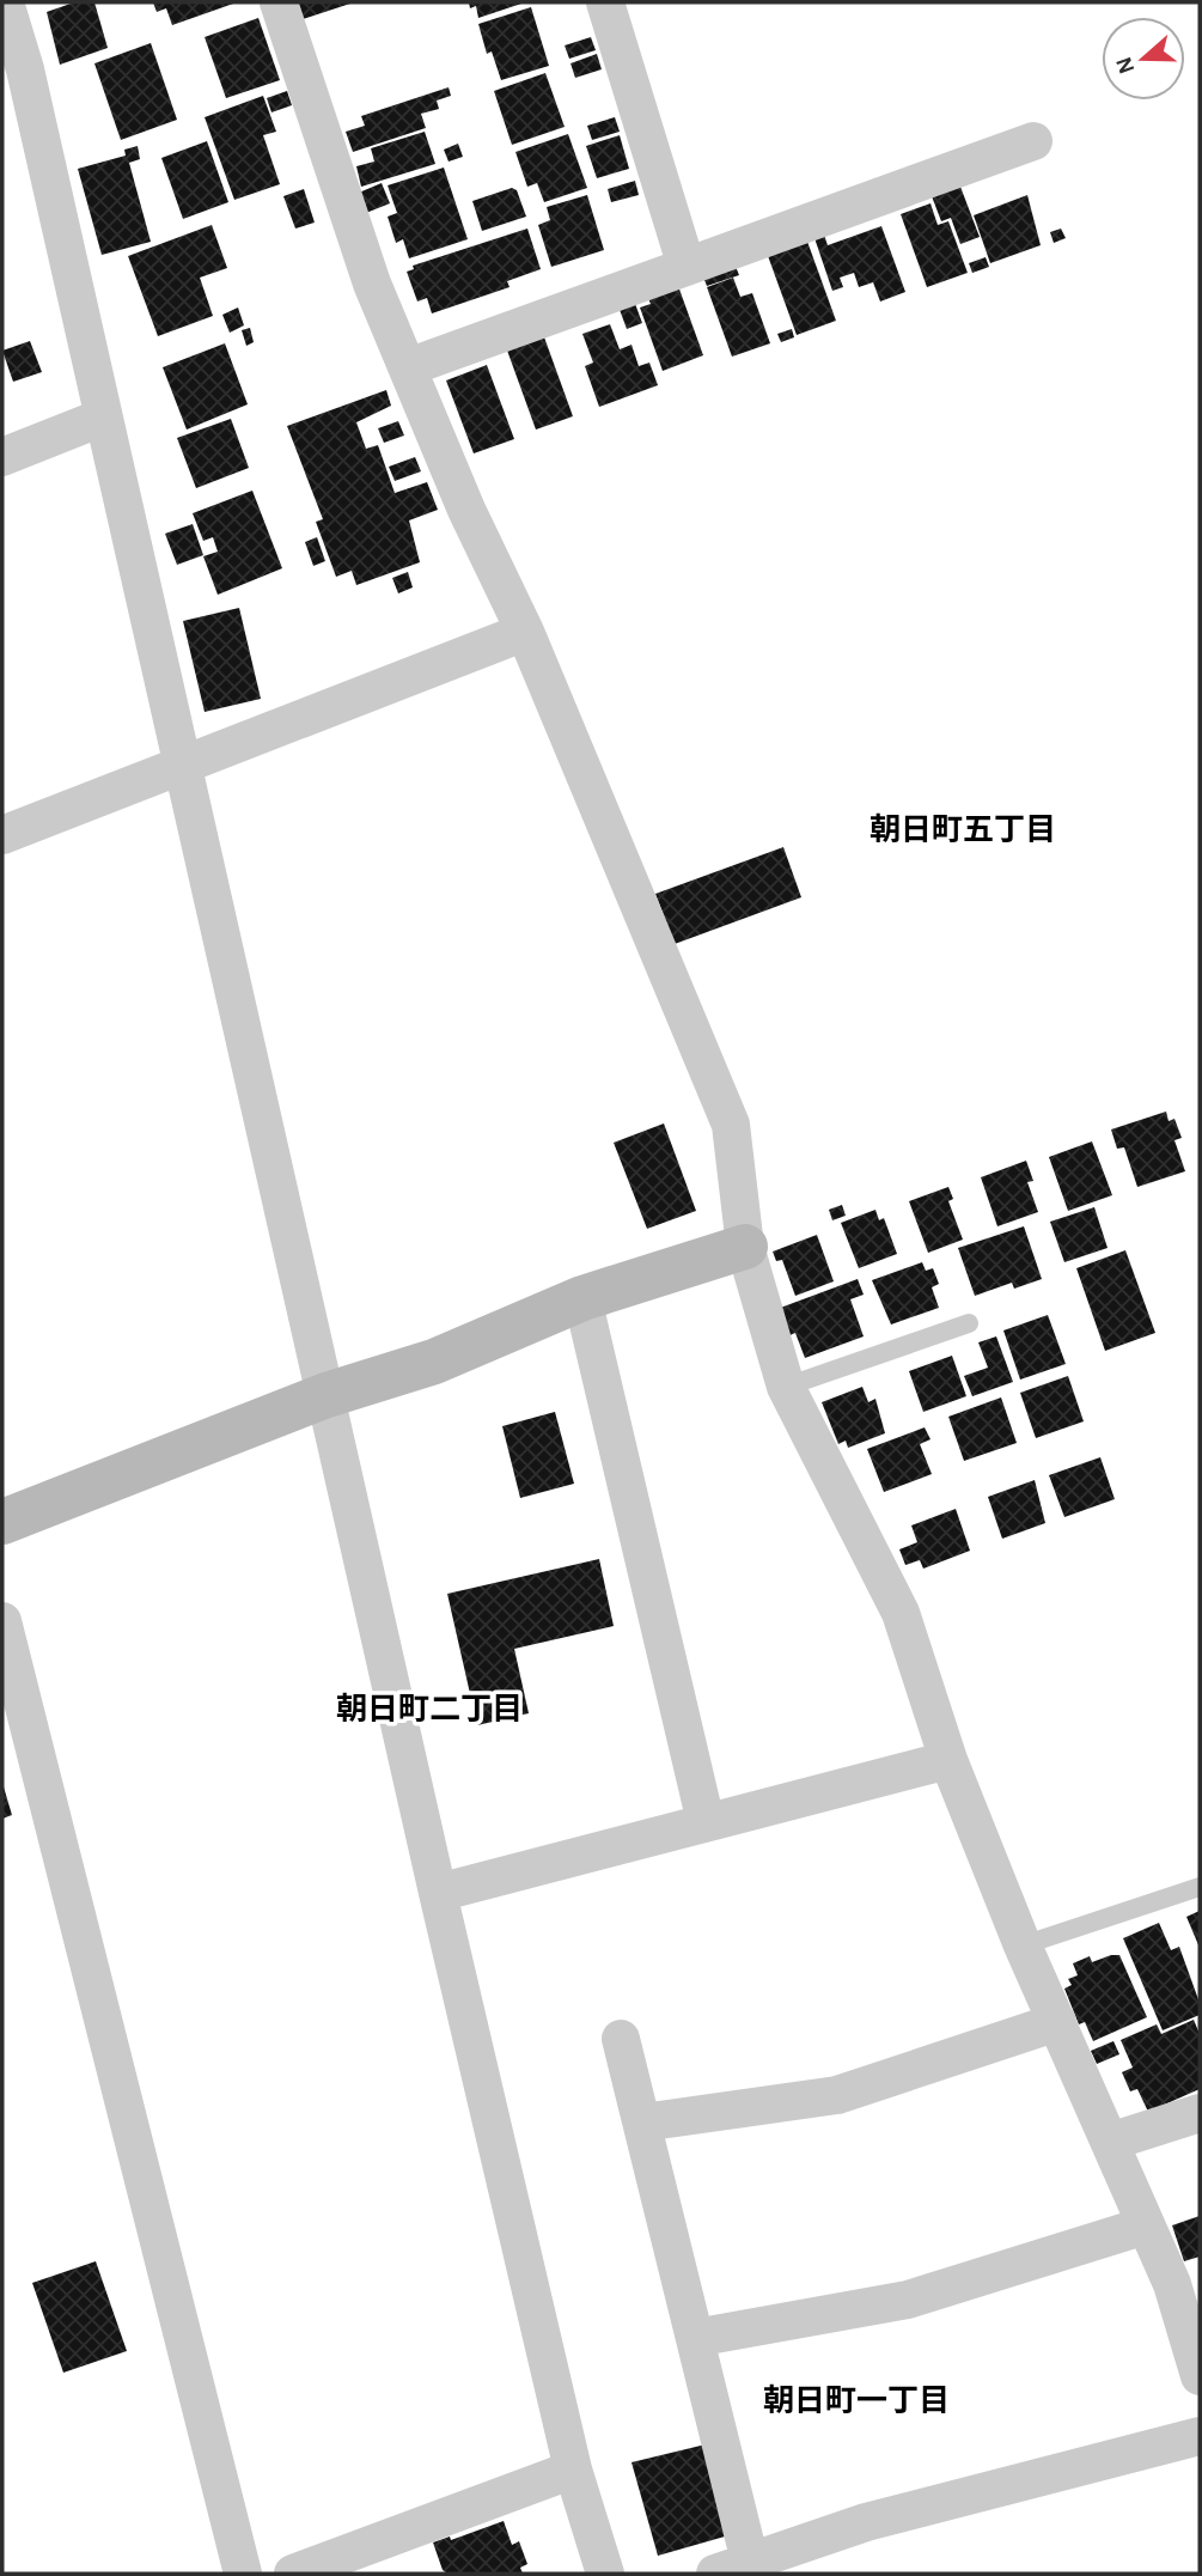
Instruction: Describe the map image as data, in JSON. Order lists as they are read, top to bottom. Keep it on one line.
{"districts":["朝日町五丁目","朝日町二丁目","朝日町一丁目"],"north":"left"}
